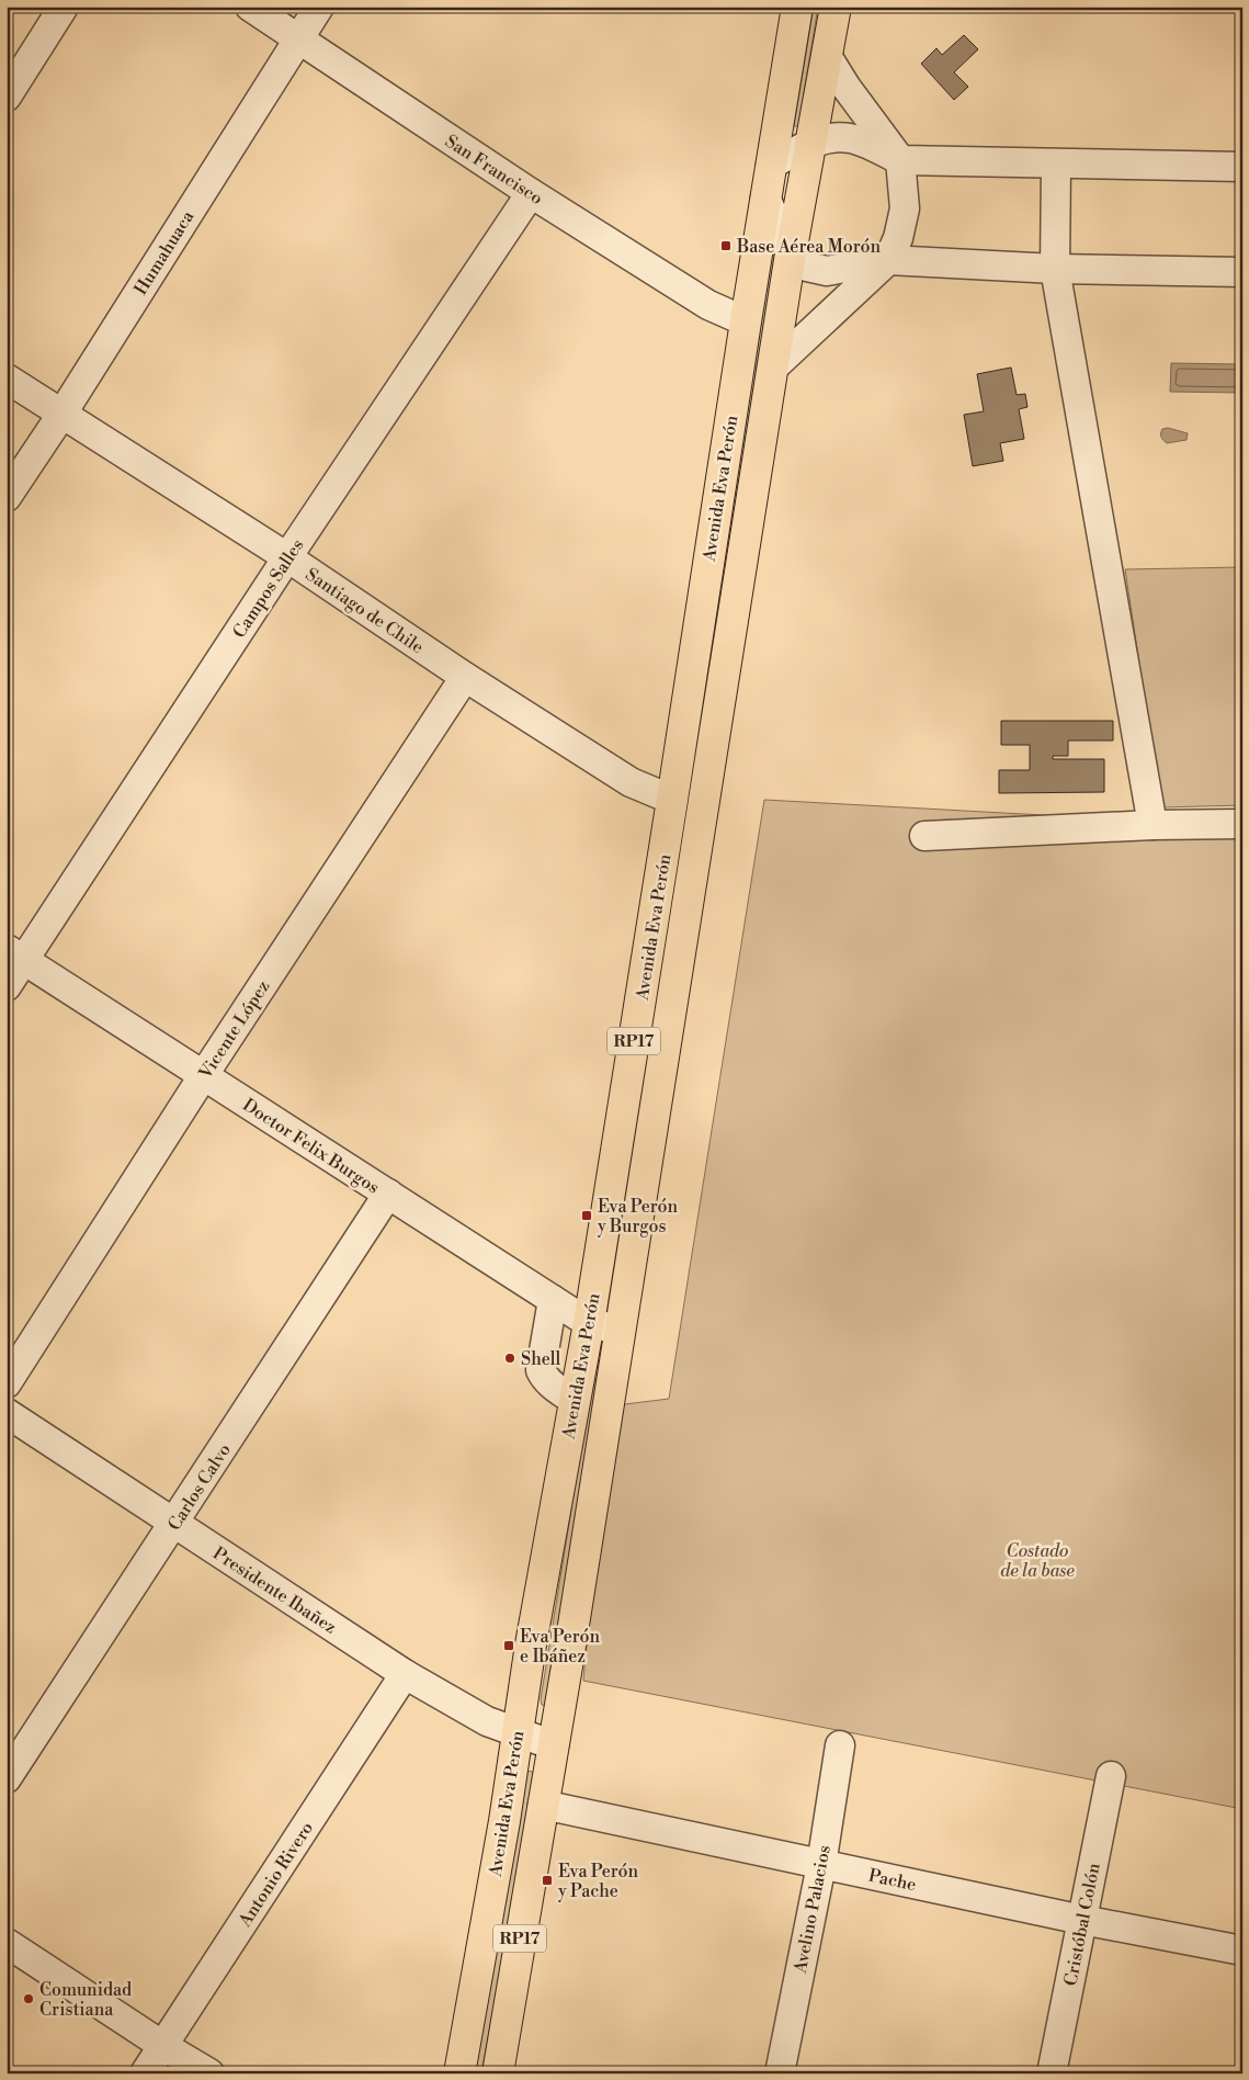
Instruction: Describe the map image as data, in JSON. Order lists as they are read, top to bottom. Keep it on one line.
{"streets":{"main road":["Avenida Eva Perón","RP17"],"street":["San Francisco","Humahuaca","Campos Salles","Santiago de Chile","Vicente López","Doctor Felix Burgos","Carlos Calvo","Presidente Ibañez","Antonio Rivero","Pache","Avelino Palacios","Cristóbal Colón"]},"crossings":[["San Francisco","Humahuaca"],["San Francisco","Avenida Eva Perón"],["San Francisco","Campos Salles"],["Humahuaca","Santiago de Chile"],["Avenida Eva Perón","Santiago de Chile"],["Avenida Eva Perón","Doctor Felix Burgos"],["Avenida Eva Perón","Presidente Ibañez"],["Avenida Eva Perón","Pache"],["Campos Salles","Santiago de Chile"],["Campos Salles","Doctor Felix Burgos"],["Santiago de Chile","Vicente López"],["Vicente López","Doctor Felix Burgos"],["Doctor Felix Burgos","Carlos Calvo"],["Carlos Calvo","Presidente Ibañez"],["Presidente Ibañez","Antonio Rivero"],["Pache","Avelino Palacios"],["Pache","Cristóbal Colón"]],"parks":["Costado de la base"],"places":{"transit":["Base Aérea Morón","Eva Perón y Burgos","Eva Perón e Ibáñez","Eva Perón y Pache"],"other":["Shell","Comunidad Cristiana"]}}
